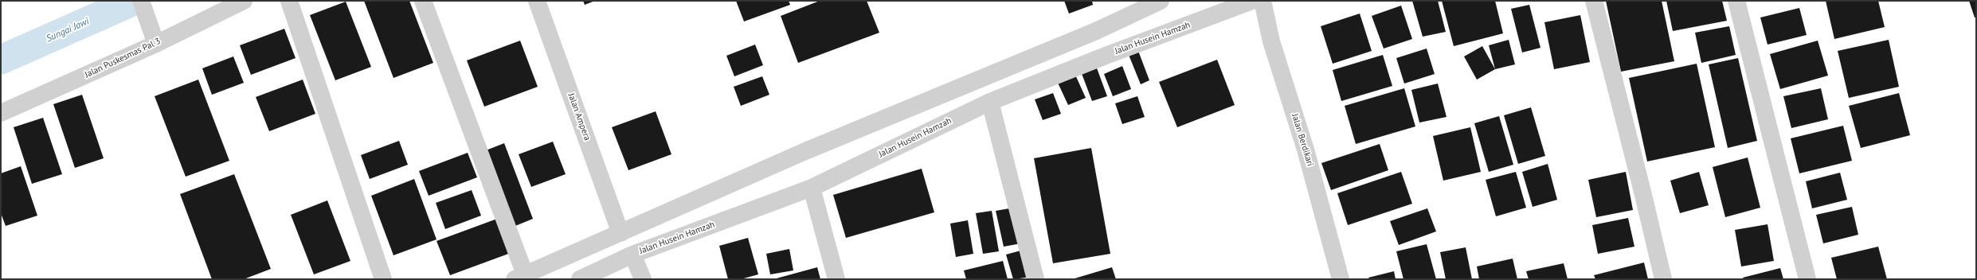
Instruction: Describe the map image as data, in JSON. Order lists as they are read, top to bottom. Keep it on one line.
{"streets":{"street":["Jalan Husein Hamzah","Jalan Puskesmas Pal 3","Jalan Ampera","Jalan Berdikari"]},"water":["Sungai Jawi"]}
